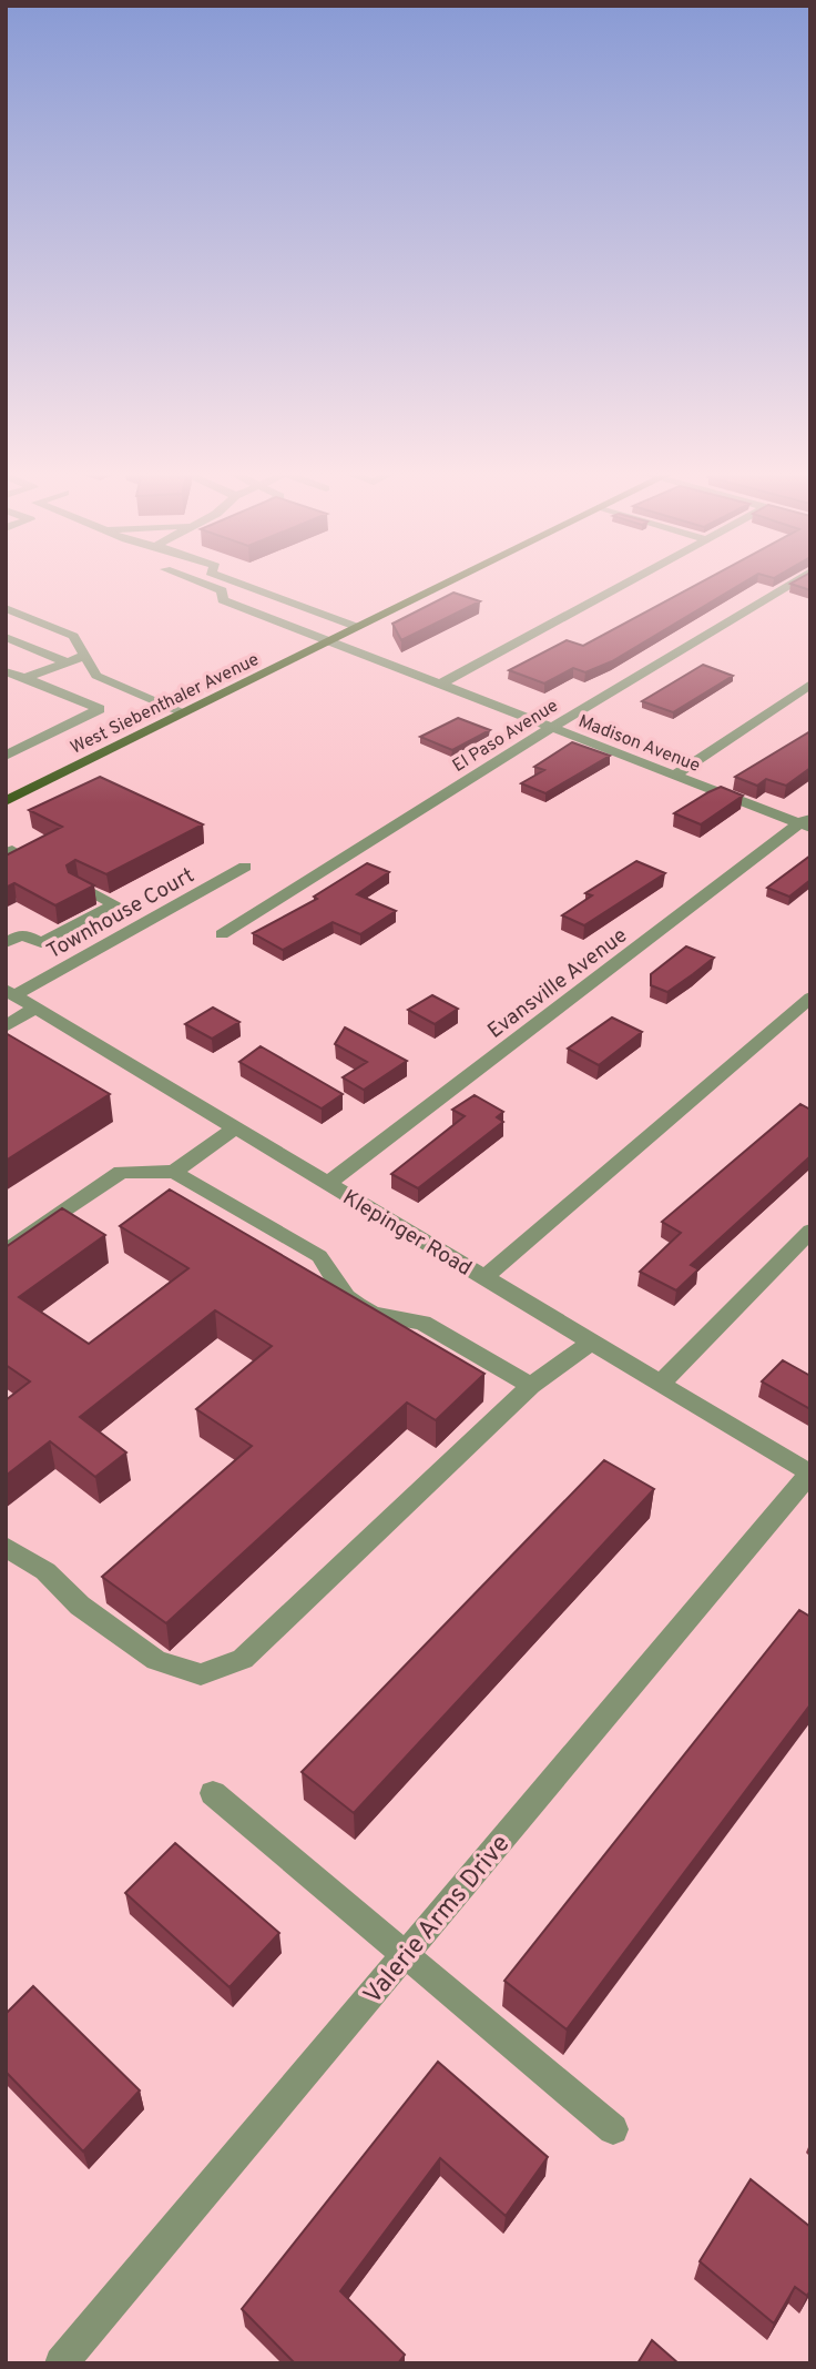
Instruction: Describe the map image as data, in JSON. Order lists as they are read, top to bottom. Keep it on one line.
{"streets":{"main road":["West Siebenthaler Avenue"],"street":["El Paso Avenue","Madison Avenue","Townhouse Court","Evansville Avenue","Klepinger Road","Valerie Arms Drive"]},"crossings":[["West Siebenthaler Avenue","Madison Avenue"],["El Paso Avenue","Madison Avenue"],["Madison Avenue","Evansville Avenue"],["Townhouse Court","Klepinger Road"],["Evansville Avenue","Klepinger Road"],["Klepinger Road","Valerie Arms Drive"]]}
